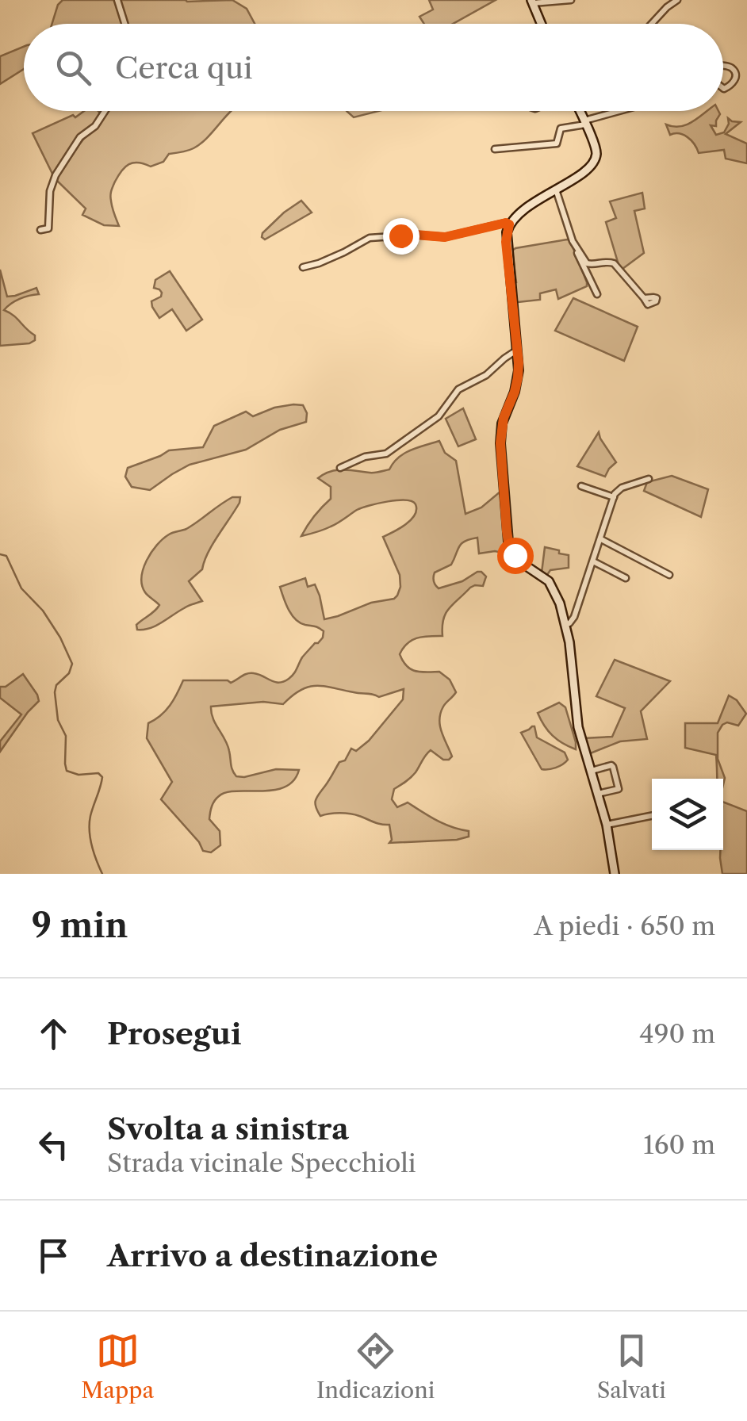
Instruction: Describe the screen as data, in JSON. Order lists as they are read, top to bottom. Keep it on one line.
{"page":{"search":"Cerca qui","heading":["9 min","A piedi · 650 m"],"list":[["Prosegui","490 m"],["Svolta a sinistra","Strada vicinale Specchioli","160 m"],"Arrivo a destinazione"],"nav":["Mappa","Indicazioni","Salvati"]}}
